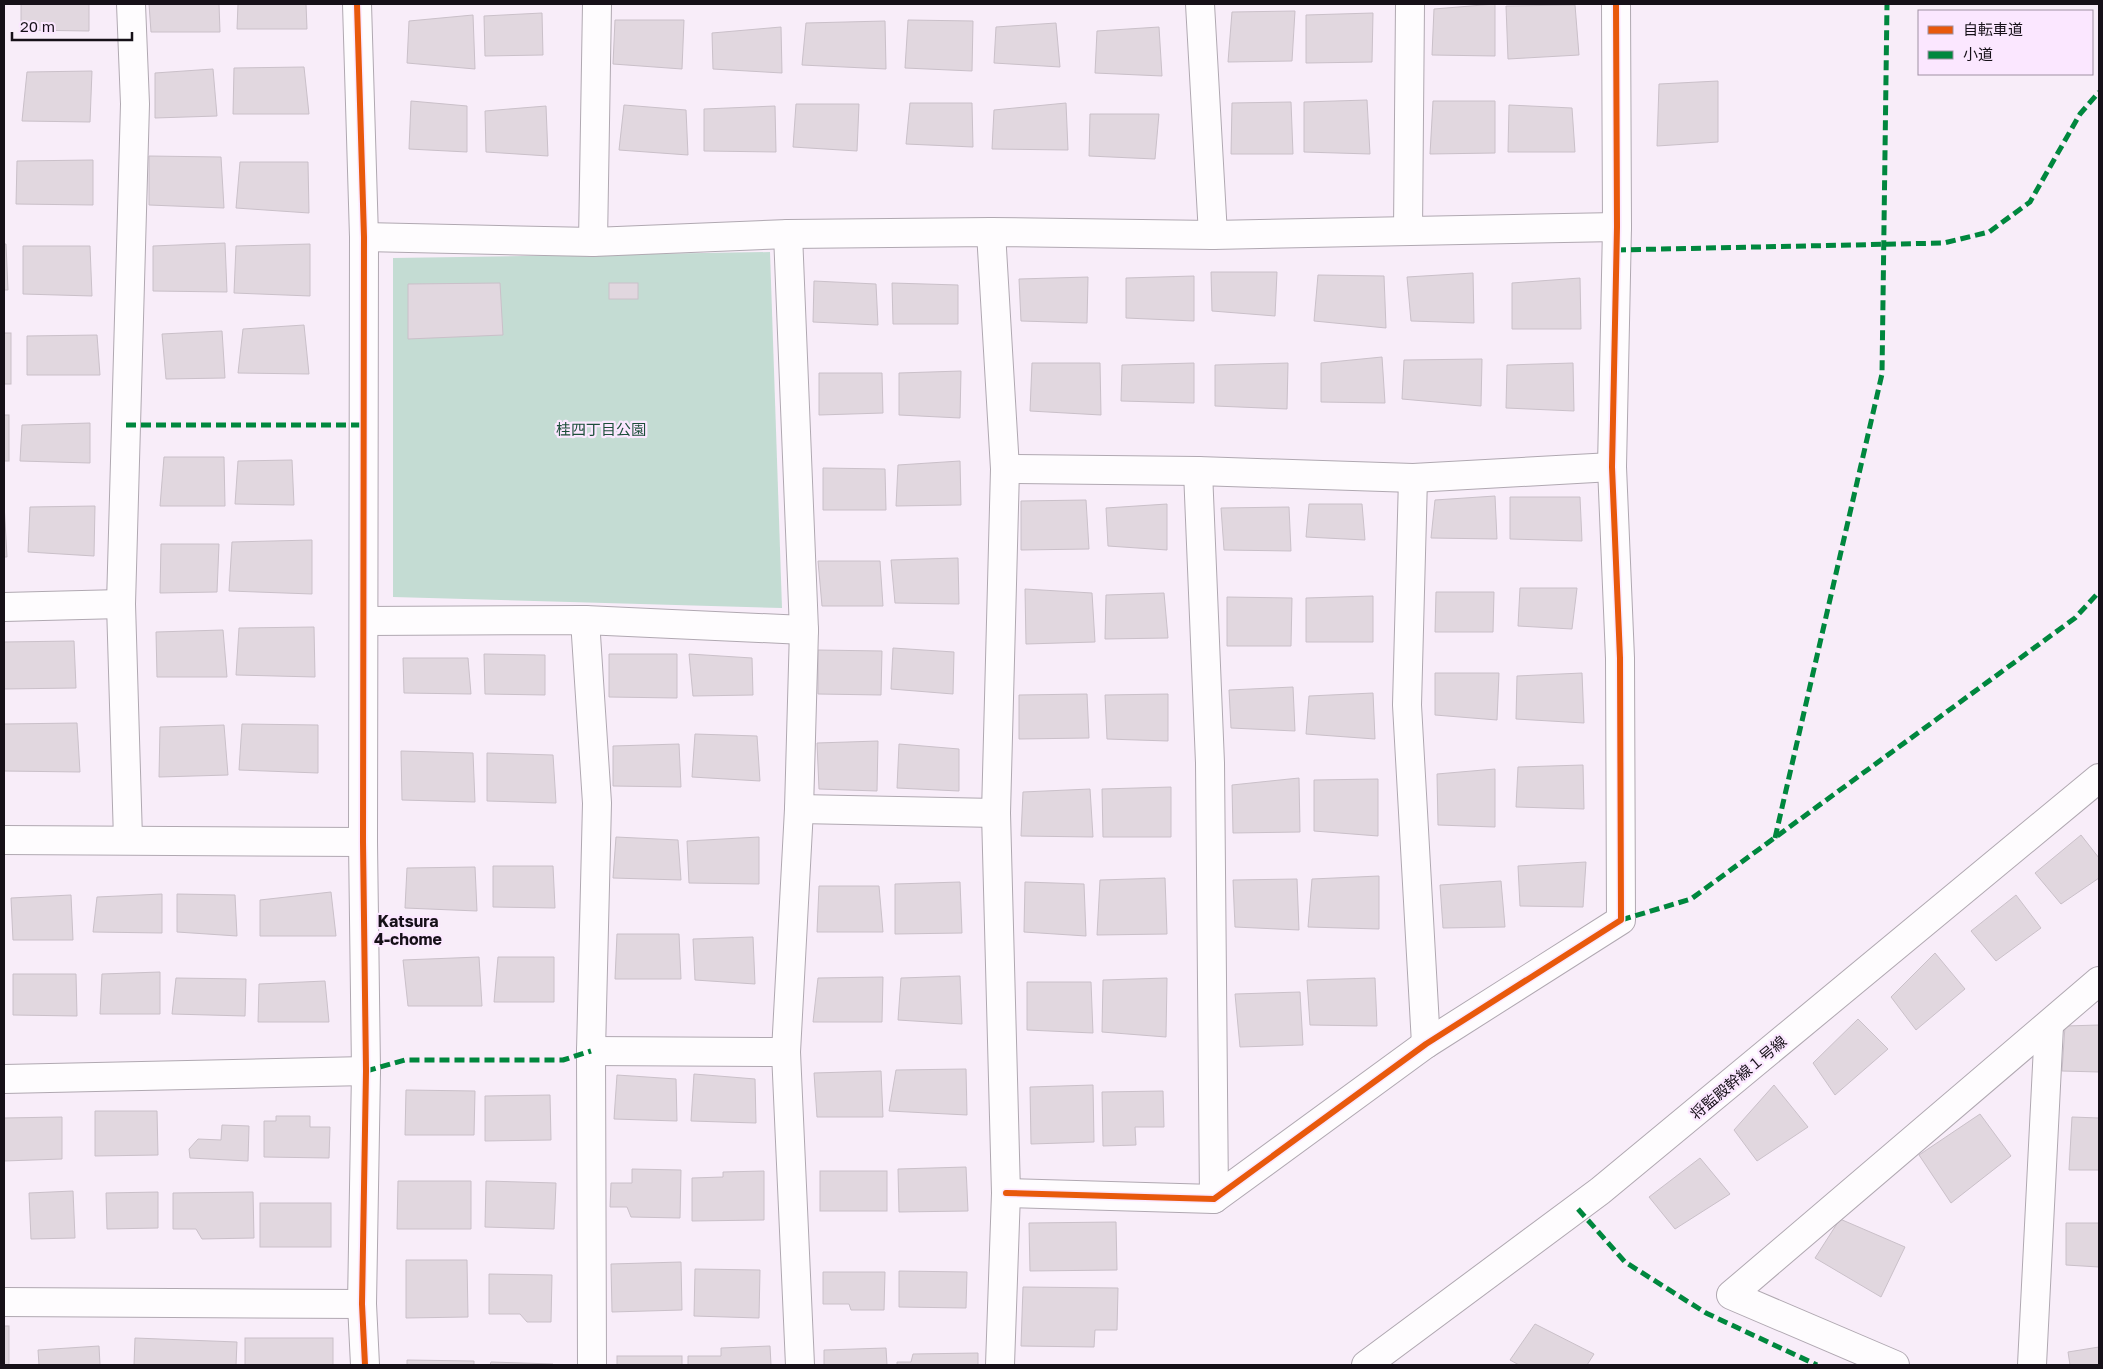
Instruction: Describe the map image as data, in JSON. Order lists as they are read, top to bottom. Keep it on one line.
{"streets":{"street":["将監殿幹線１号線"]},"districts":["Katsura 4-chome"],"parks":["桂四丁目公園"],"legend":["自転車道","小道"],"scale_bar":"20 m"}
